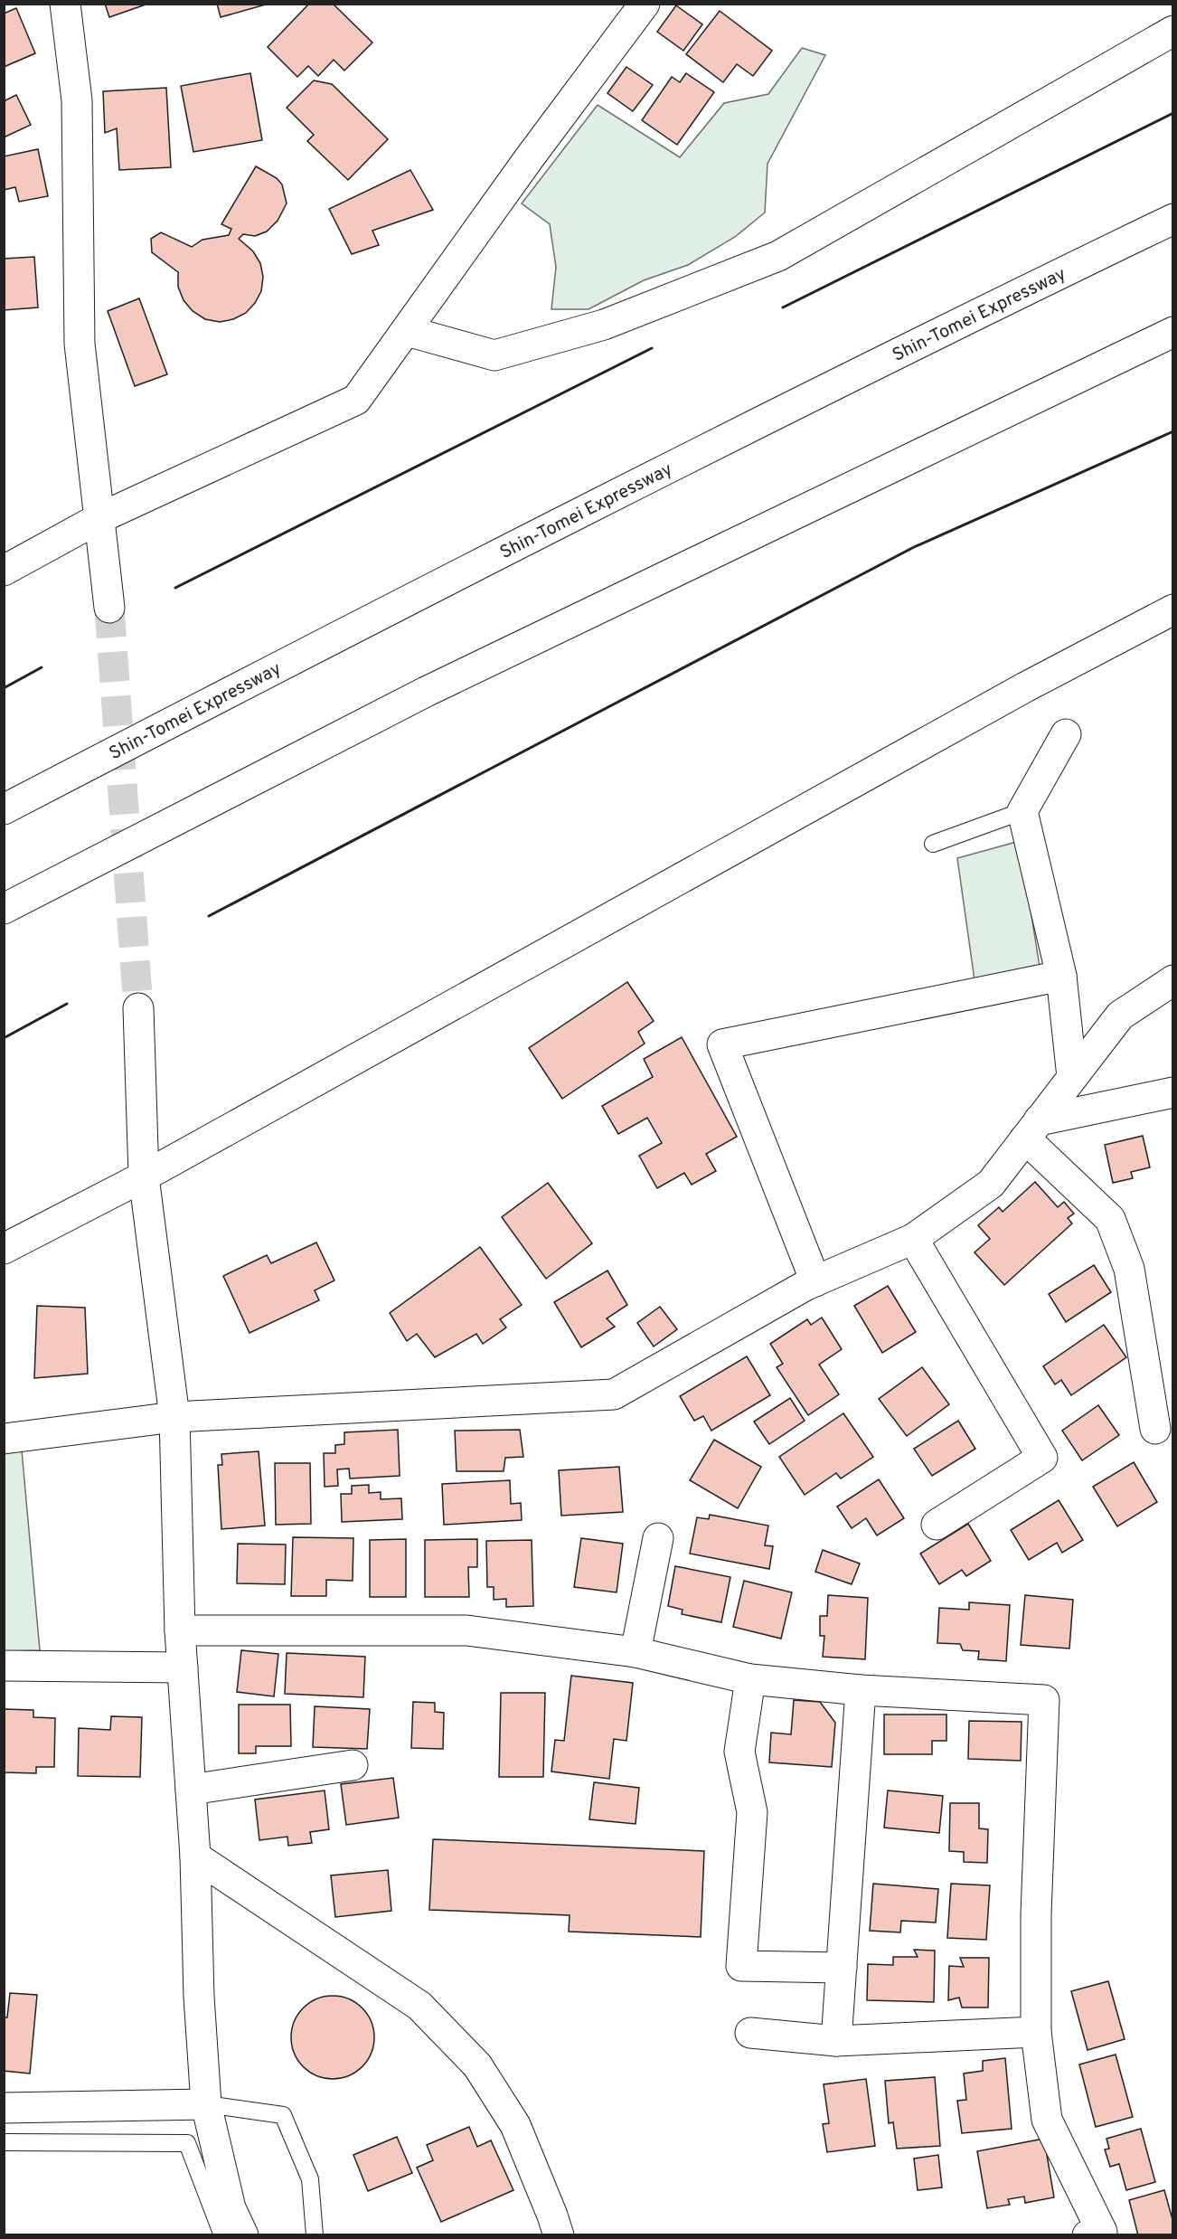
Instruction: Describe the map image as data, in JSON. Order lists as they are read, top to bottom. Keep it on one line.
{"streets":{"main road":["Shin-Tomei Expressway"]}}
